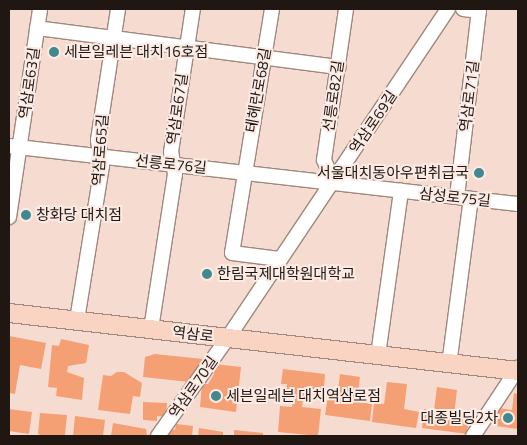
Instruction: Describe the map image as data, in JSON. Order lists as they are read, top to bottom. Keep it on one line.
{"streets":{"main road":["역삼로"],"street":["역삼로63길","테헤란로68길","선릉로82길","역삼로71길","역삼로67길","역삼로69길","역삼로65길","선릉로76길","삼성로75길","역삼로70길"]},"crossings":[["역삼로63길","선릉로76길"],["테헤란로68길","선릉로76길"],["선릉로82길","역삼로69길"],["선릉로82길","선릉로76길"],["선릉로82길","삼성로75길"],["역삼로71길","삼성로75길"],["역삼로71길","역삼로"],["역삼로67길","선릉로76길"],["역삼로67길","역삼로"],["역삼로69길","선릉로76길"],["역삼로69길","삼성로75길"],["역삼로69길","역삼로"],["역삼로69길","역삼로70길"],["역삼로65길","선릉로76길"],["역삼로65길","역삼로"],["선릉로76길","삼성로75길"],["역삼로","역삼로70길"]],"places":["세븐일레븐 대치16호점","서울대치동아우편취급국","창화당 대치점","한림국제대학원대학교","세븐일레븐 대치역삼로점","대종빌딩2차"]}
